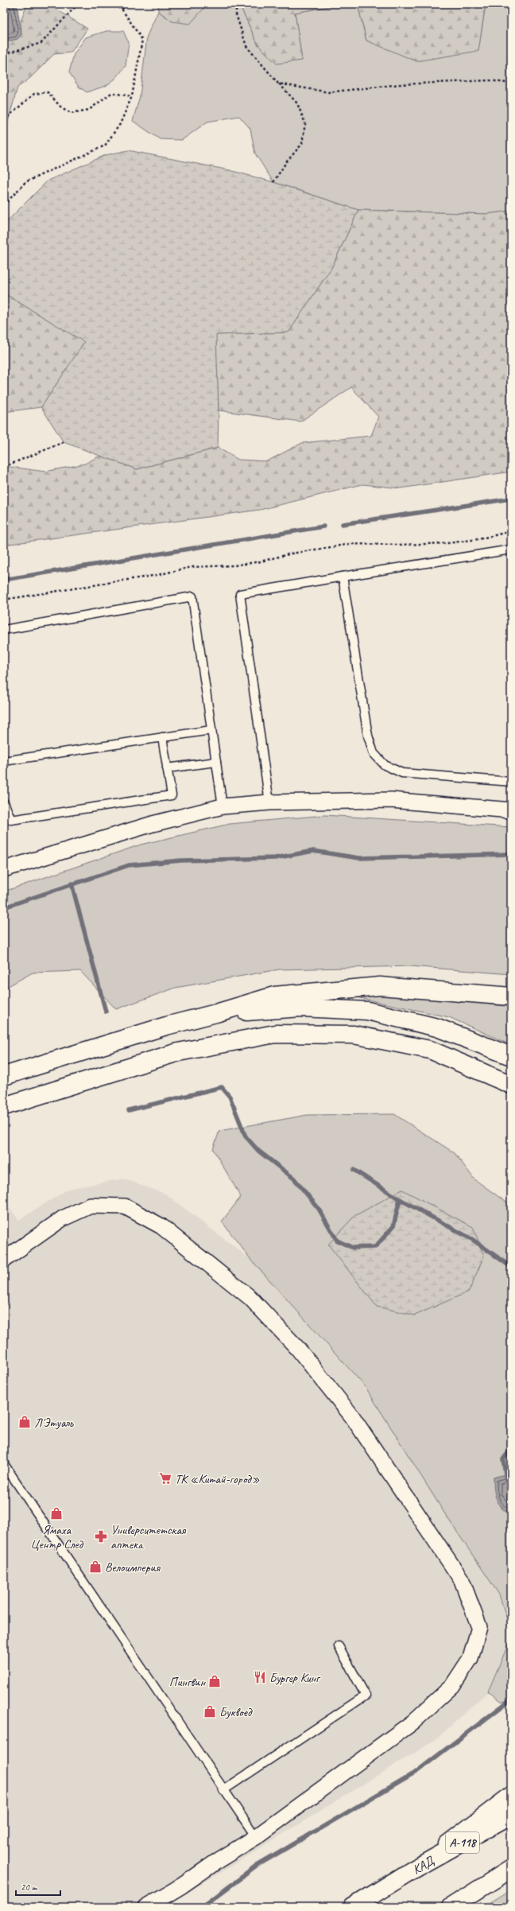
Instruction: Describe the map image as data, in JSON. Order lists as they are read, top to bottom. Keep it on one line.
{"streets":{"main road":["А-118","КАД"]},"places":{"shop":["Л'Этуаль","Ямаха Центр След","Велоимперия","Пингвин","Буквоед"],"supermarket":["ТК «Китай-город»"],"pharmacy":["Университетская аптека"],"restaurant":["Бургер Кинг"]},"scale_bar":"20 m"}
